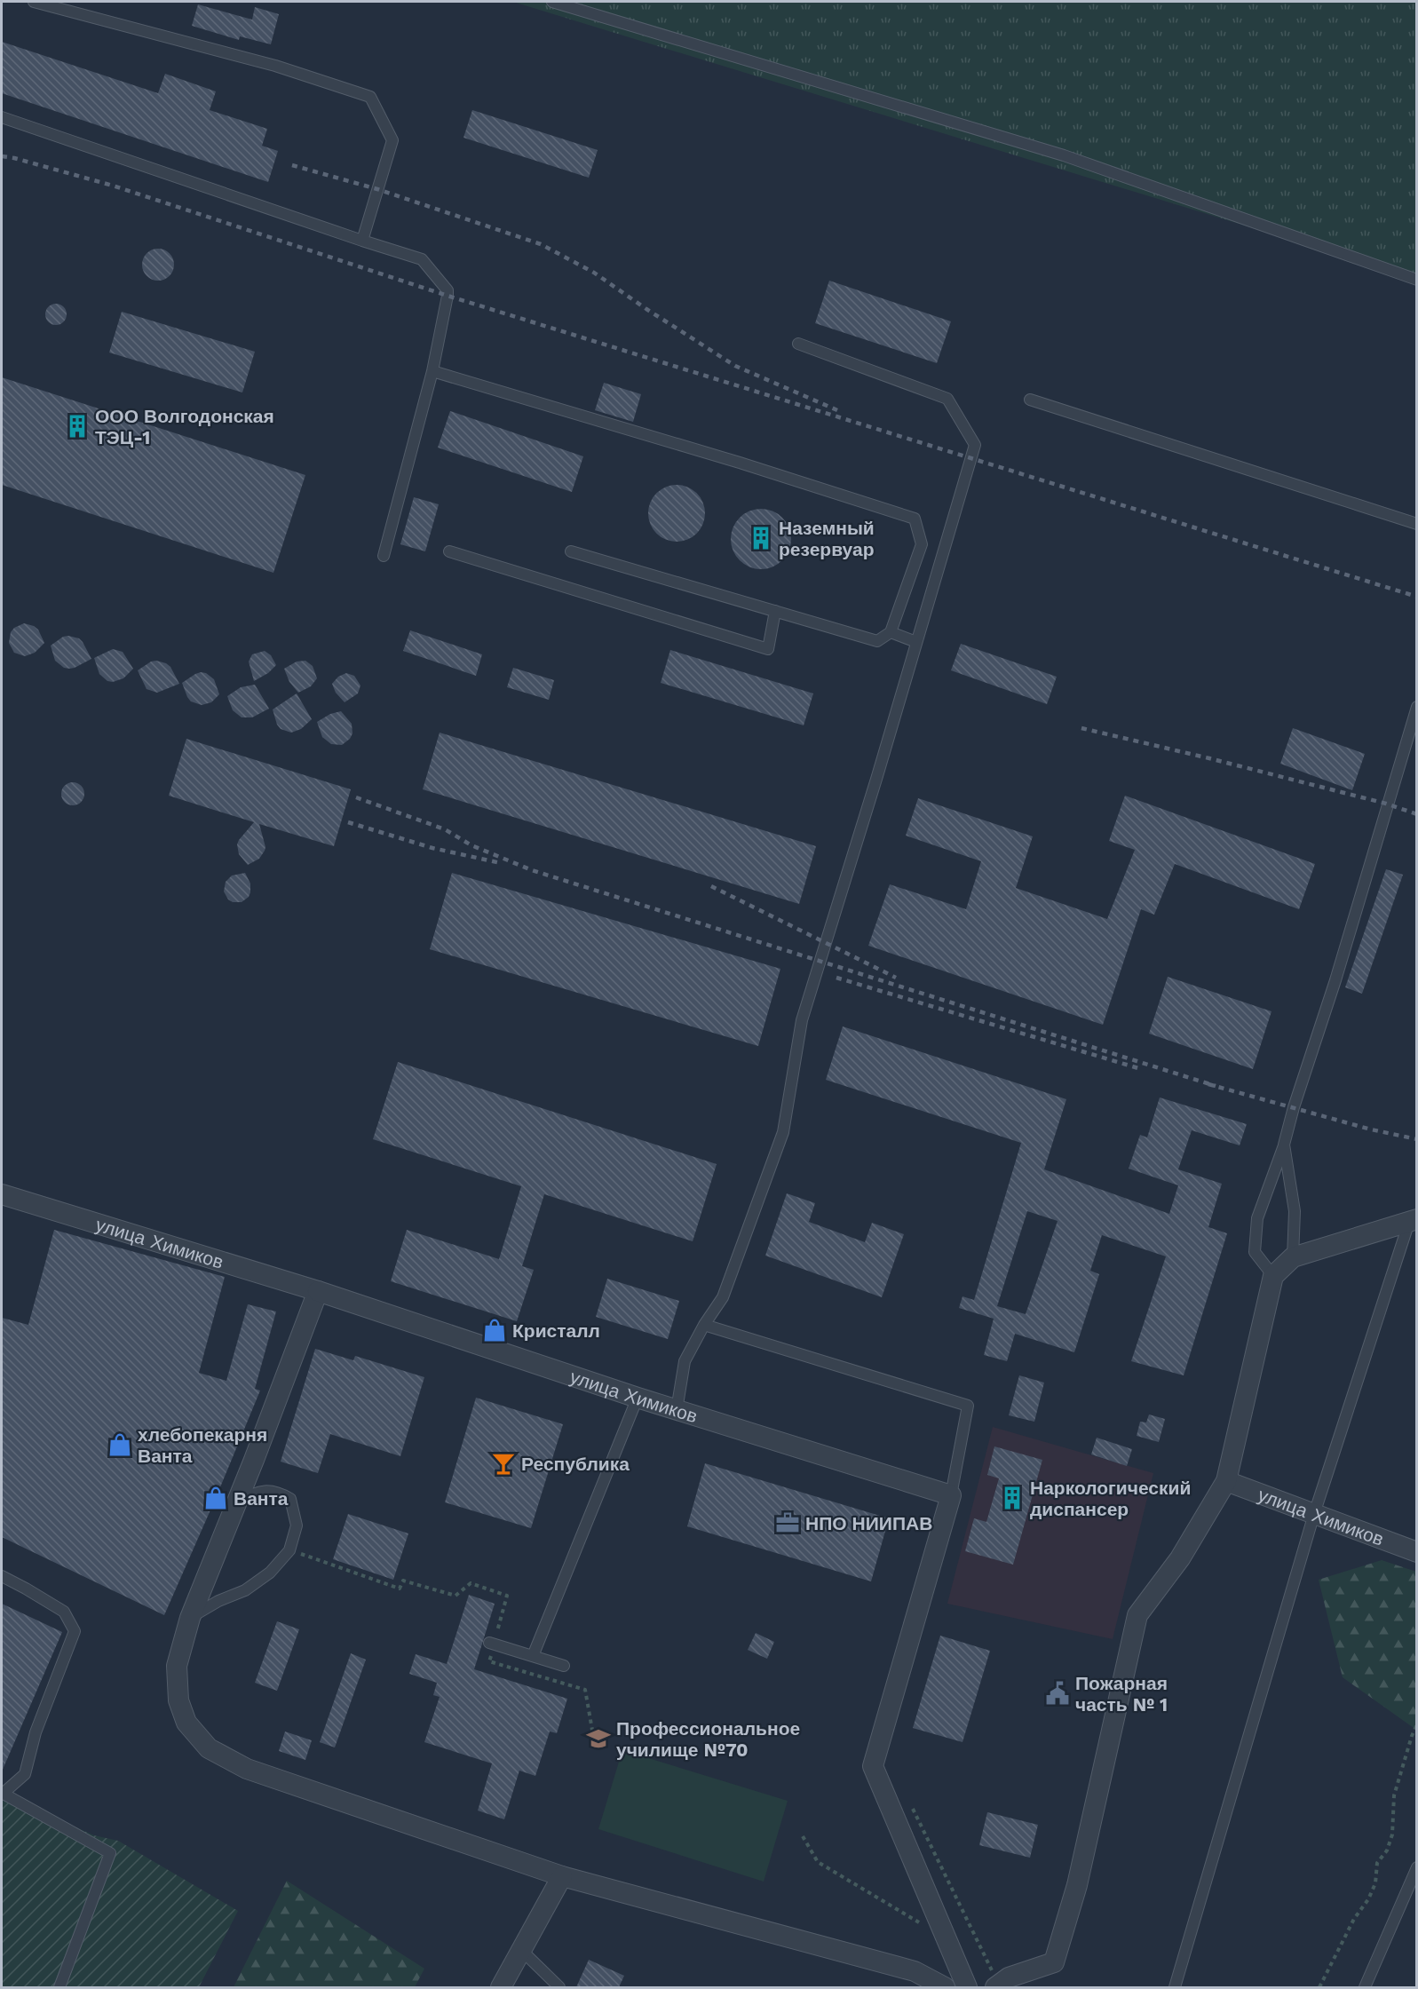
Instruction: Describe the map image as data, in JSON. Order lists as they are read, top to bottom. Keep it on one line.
{"streets":{"street":["улица Химиков"]},"places":{"building":["ООО Волгодонская ТЭЦ-1","Наземный резервуар","Наркологический диспансер"],"shop":["Кристалл","хлебопекарня Ванта","Ванта"],"bar":["Республика"],"office":["НПО НИИПАВ"],"public building":["Пожарная часть № 1"],"school or university":["Профессиональное училище №70"]}}
